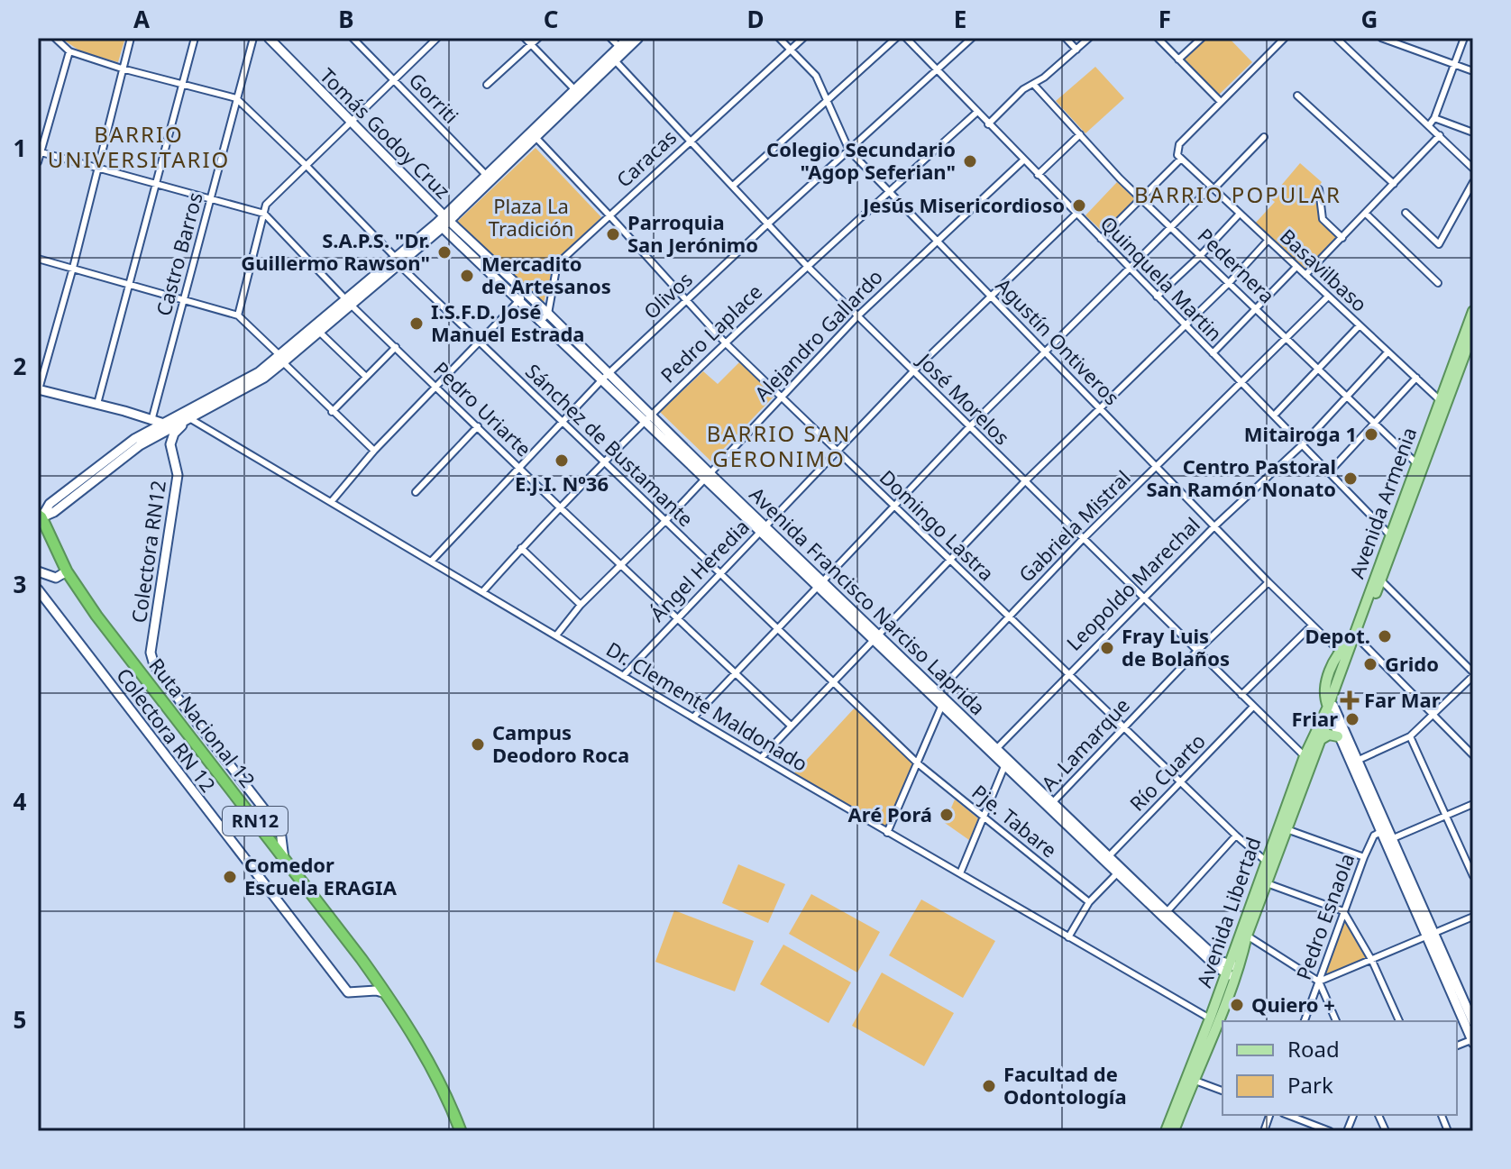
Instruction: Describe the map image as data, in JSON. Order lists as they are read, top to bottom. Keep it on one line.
{"streets":{"highway":["Ruta Nacional 12","RN12"],"main road":["Tomás Godoy Cruz","Avenida Armenia","Colectora RN12","Avenida Francisco Narciso Laprida","Colectora RN 12","Avenida Libertad"],"street":["Gorriti","Caracas","Castro Barros","Pedernera","Basavilbaso","Quinquela Martin","Olivos","Pedro Laplace","Alejandro Gallardo","Agustín Ontiveros","José Morelos","Pedro Uriarte","Sánchez de Bustamante","Domingo Lastra","Gabriela Mistral","Ángel Heredia","Leopoldo Marechal","Dr. Clemente Maldonado","A. Lamarque","Río Cuarto","Pje. Tabare","Pedro Esnaola"]},"crossings":[["Tomás Godoy Cruz","Avenida Francisco Narciso Laprida"],["Caracas","Agustín Ontiveros"],["Caracas","José Morelos"],["Caracas","Domingo Lastra"],["Caracas","Avenida Francisco Narciso Laprida"],["Castro Barros","Sánchez de Bustamante"],["Pedernera","Avenida Armenia"],["Pedernera","Gabriela Mistral"],["Pedernera","Leopoldo Marechal"],["Basavilbaso","Avenida Armenia"],["Basavilbaso","Gabriela Mistral"],["Basavilbaso","Leopoldo Marechal"],["Quinquela Martin","Olivos"],["Quinquela Martin","Pedro Laplace"],["Quinquela Martin","Alejandro Gallardo"],["Quinquela Martin","Avenida Armenia"],["Quinquela Martin","Gabriela Mistral"],["Quinquela Martin","Ángel Heredia"],["Quinquela Martin","Leopoldo Marechal"],["Olivos","Agustín Ontiveros"],["Olivos","José Morelos"],["Olivos","Pedro Uriarte"],["Olivos","Sánchez de Bustamante"],["Olivos","Domingo Lastra"],["Olivos","Avenida Francisco Narciso Laprida"],["Olivos","Dr. Clemente Maldonado"],["Pedro Laplace","Agustín Ontiveros"],["Pedro Laplace","José Morelos"],["Pedro Laplace","Pedro Uriarte"],["Pedro Laplace","Sánchez de Bustamante"],["Pedro Laplace","Domingo Lastra"],["Pedro Laplace","Avenida Francisco Narciso Laprida"],["Pedro Laplace","Dr. Clemente Maldonado"],["Alejandro Gallardo","Agustín Ontiveros"],["Alejandro Gallardo","José Morelos"],["Alejandro Gallardo","Pedro Uriarte"],["Alejandro Gallardo","Sánchez de Bustamante"],["Alejandro Gallardo","Domingo Lastra"],["Alejandro Gallardo","Avenida Francisco Narciso Laprida"],["Alejandro Gallardo","Dr. Clemente Maldonado"],["Agustín Ontiveros","Gabriela Mistral"],["Agustín Ontiveros","Ángel Heredia"],["Agustín Ontiveros","Leopoldo Marechal"],["Agustín Ontiveros","A. Lamarque"],["José Morelos","Gabriela Mistral"],["José Morelos","Ángel Heredia"],["José Morelos","Leopoldo Marechal"],["José Morelos","A. Lamarque"],["José Morelos","Río Cuarto"],["José Morelos","Avenida Libertad"],["Pedro Uriarte","Ángel Heredia"],["Sánchez de Bustamante","Ángel Heredia"],["Sánchez de Bustamante","Pje. Tabare"],["Avenida Armenia","Avenida Libertad"],["Domingo Lastra","Gabriela Mistral"],["Domingo Lastra","Ángel Heredia"],["Domingo Lastra","Leopoldo Marechal"],["Domingo Lastra","A. Lamarque"],["Domingo Lastra","Río Cuarto"],["Domingo Lastra","Avenida Libertad"],["Gabriela Mistral","Avenida Francisco Narciso Laprida"],["Colectora RN12","Ruta Nacional 12"],["Ángel Heredia","Avenida Francisco Narciso Laprida"],["Ángel Heredia","Dr. Clemente Maldonado"],["Leopoldo Marechal","Avenida Francisco Narciso Laprida"],["Avenida Francisco Narciso Laprida","A. Lamarque"],["Avenida Francisco Narciso Laprida","Río Cuarto"],["Avenida Francisco Narciso Laprida","Avenida Libertad"],["Dr. Clemente Maldonado","Avenida Libertad"],["Ruta Nacional 12","Colectora RN 12"]],"districts":["BARRIO UNIVERSITARIO","BARRIO POPULAR","BARRIO SAN GERONIMO"],"parks":["Plaza La Tradición"],"places":{"other":["Colegio Secundario \"Agop Seferian\"","Jesús Misericordioso","Parroquia San Jerónimo","S.A.P.S. \"Dr. Guillermo Rawson\"","Mercadito de Artesanos","I.S.F.D. José Manuel Estrada","Mitairoga 1","E.J.I. Nº36","Centro Pastoral San Ramón Nonato","Depot.","Fray Luis de Bolaños","Grido","Friar","Campus Deodoro Roca","Aré Porá","Comedor Escuela ERAGIA","Quiero +","Facultad de Odontología"],"health":["Far Mar"]},"legend":["Road","Park"],"grid":{"columns":["A","B","C","D","E","F","G"],"rows":["1","2","3","4","5"]}}
